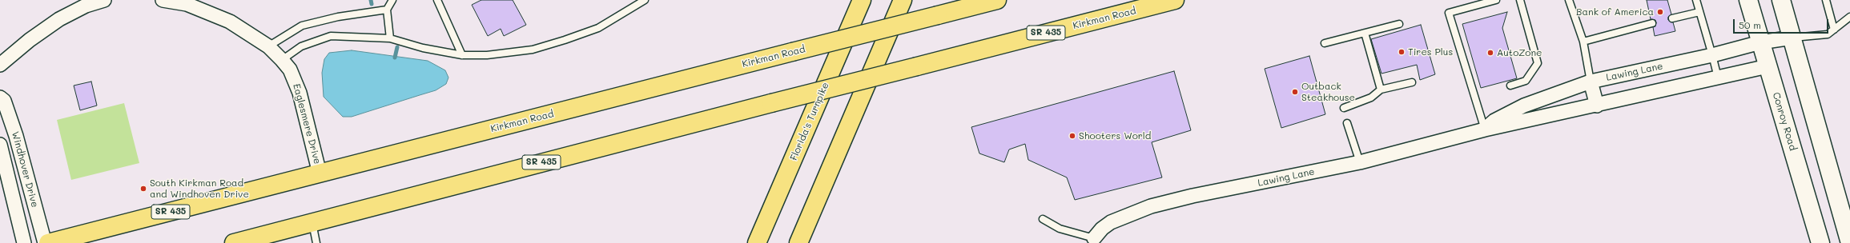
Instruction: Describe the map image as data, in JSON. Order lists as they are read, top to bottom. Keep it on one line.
{"streets":{"main road":["Kirkman Road","SR 435","Florida's Turnpike","Conroy Road"],"street":["Lawing Lane","Eaglesmere Drive","Windhover Drive"]},"crossings":[["Kirkman Road","Eaglesmere Drive"],["Lawing Lane","Conroy Road"]],"places":["Bank of America","Tires Plus","AutoZone","Outback Steakhouse","Shooters World","South Kirkman Road and Windhoven Drive"],"scale_bar":"50 m"}
